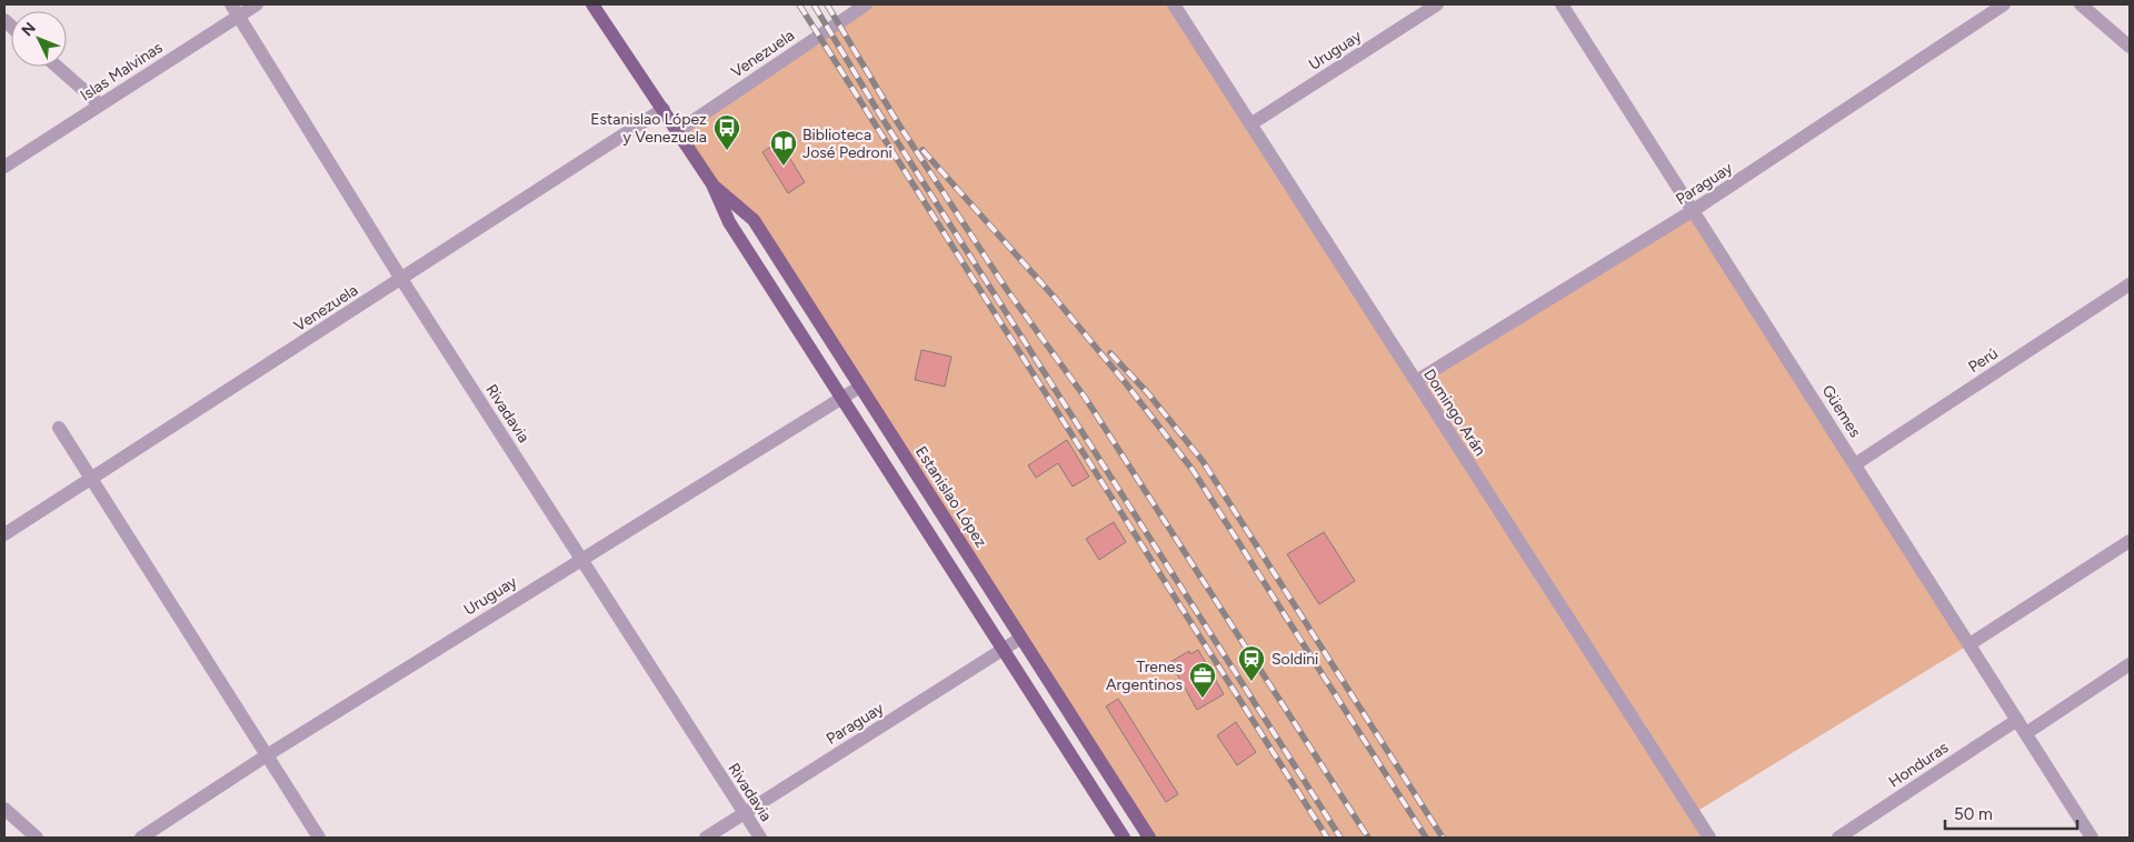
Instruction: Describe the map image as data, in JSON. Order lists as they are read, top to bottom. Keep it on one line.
{"streets":{"main road":["Estanislao López"],"street":["Uruguay","Venezuela","Islas Malvinas","Paraguay","Perú","Güemes","Domingo Arán","Rivadavia","Honduras"]},"crossings":[["Uruguay","Domingo Arán"],["Uruguay","Rivadavia"],["Uruguay","Estanislao López"],["Venezuela","Rivadavia"],["Venezuela","Estanislao López"],["Islas Malvinas","Rivadavia"],["Paraguay","Güemes"],["Paraguay","Domingo Arán"],["Paraguay","Rivadavia"],["Paraguay","Estanislao López"],["Perú","Güemes"],["Güemes","Honduras"]],"places":{"bus stop":["Estanislao López y Venezuela"],"library":["Biblioteca José Pedroni"],"station":["Soldini"],"office":["Trenes Argentinos"]},"scale_bar":"50 m","north":"top left"}
